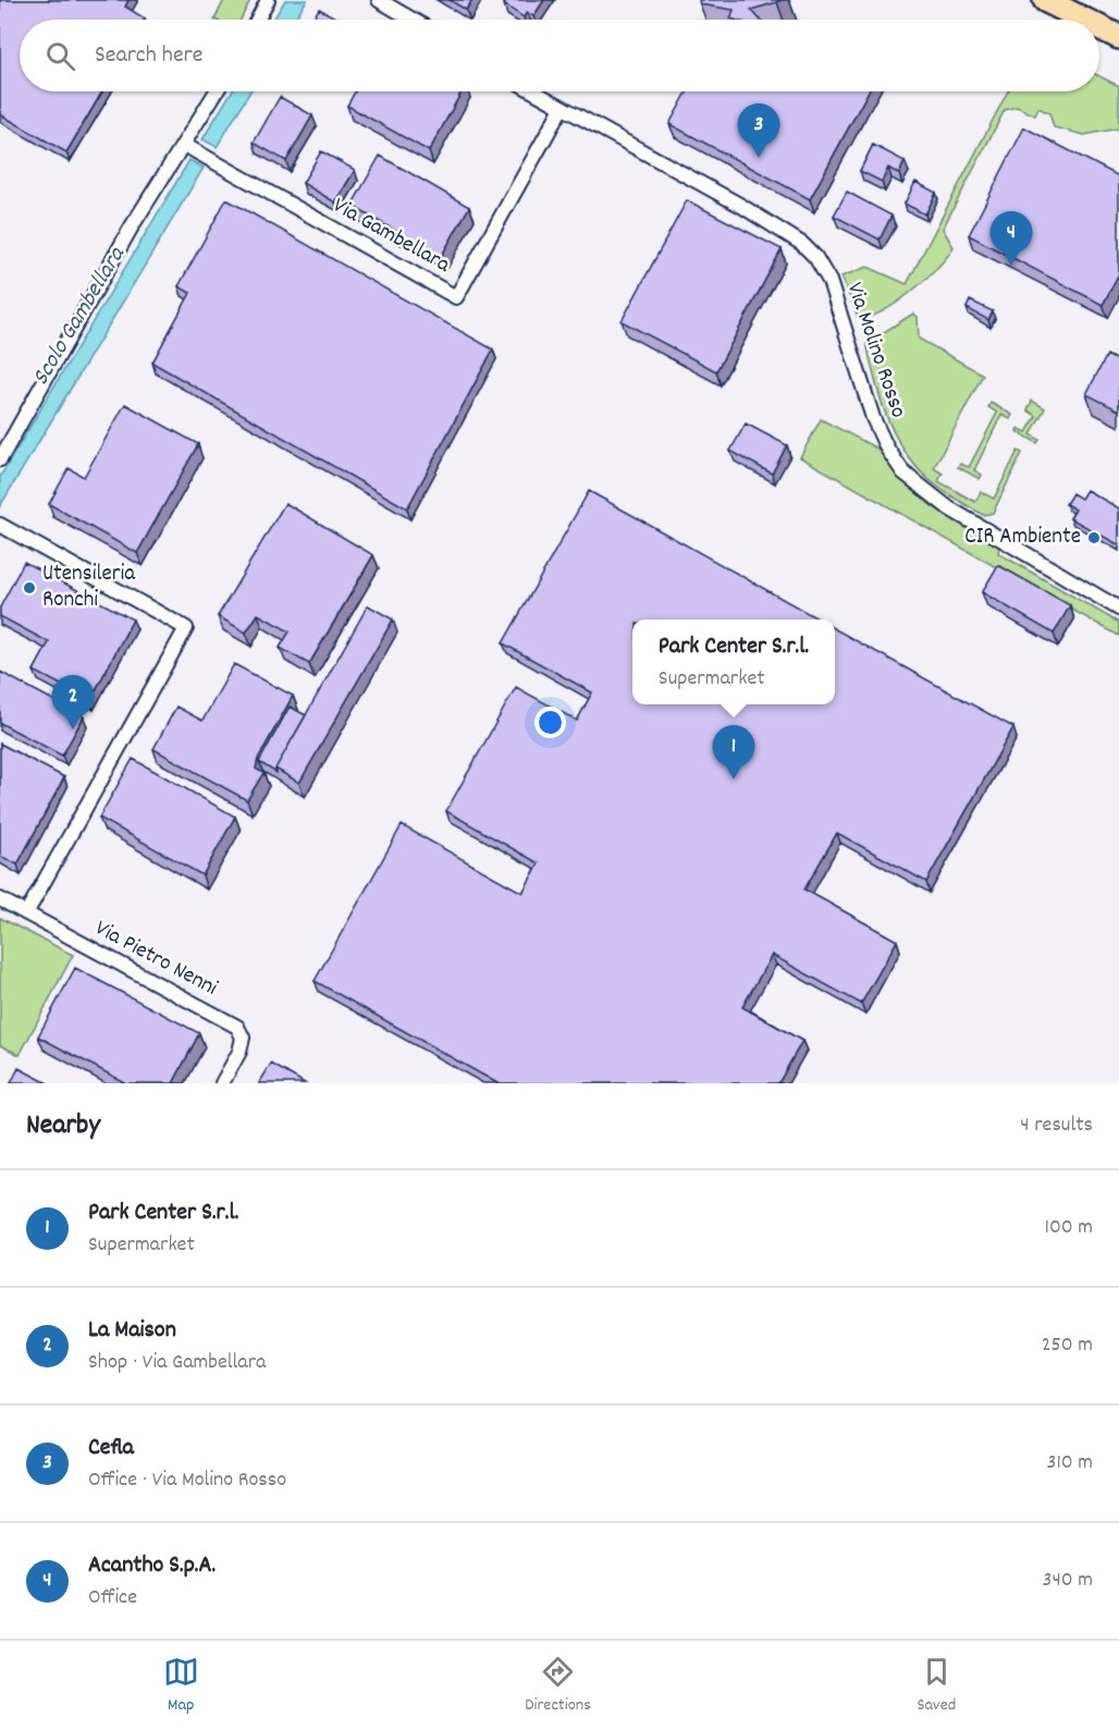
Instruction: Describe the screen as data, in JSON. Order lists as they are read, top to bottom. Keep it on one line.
{"streets":{"street":["Via Gambellara","Via Molino Rosso","Via Pietro Nenni"]},"crossings":[["Via Gambellara","Via Molino Rosso"]],"water":["Scolo Gambellara"],"places":["CIR Ambiente","Utensileria Ronchi"],"page":{"search":"Search here","pins":["3","4","2","1"],"popup":["Park Center S.r.l.","Supermarket"],"heading":["Nearby","4 results"],"list":[{"mark":"1","name":"Park Center S.r.l.","note":"Supermarket","value":"100 m"},{"mark":"2","name":"La Maison","note":"Shop · Via Gambellara","value":"250 m"},{"mark":"3","name":"Cefla","note":"Office · Via Molino Rosso","value":"310 m"},{"mark":"4","name":"Acantho S.p.A.","note":"Office","value":"340 m"}],"nav":["Map","Directions","Saved"]}}
